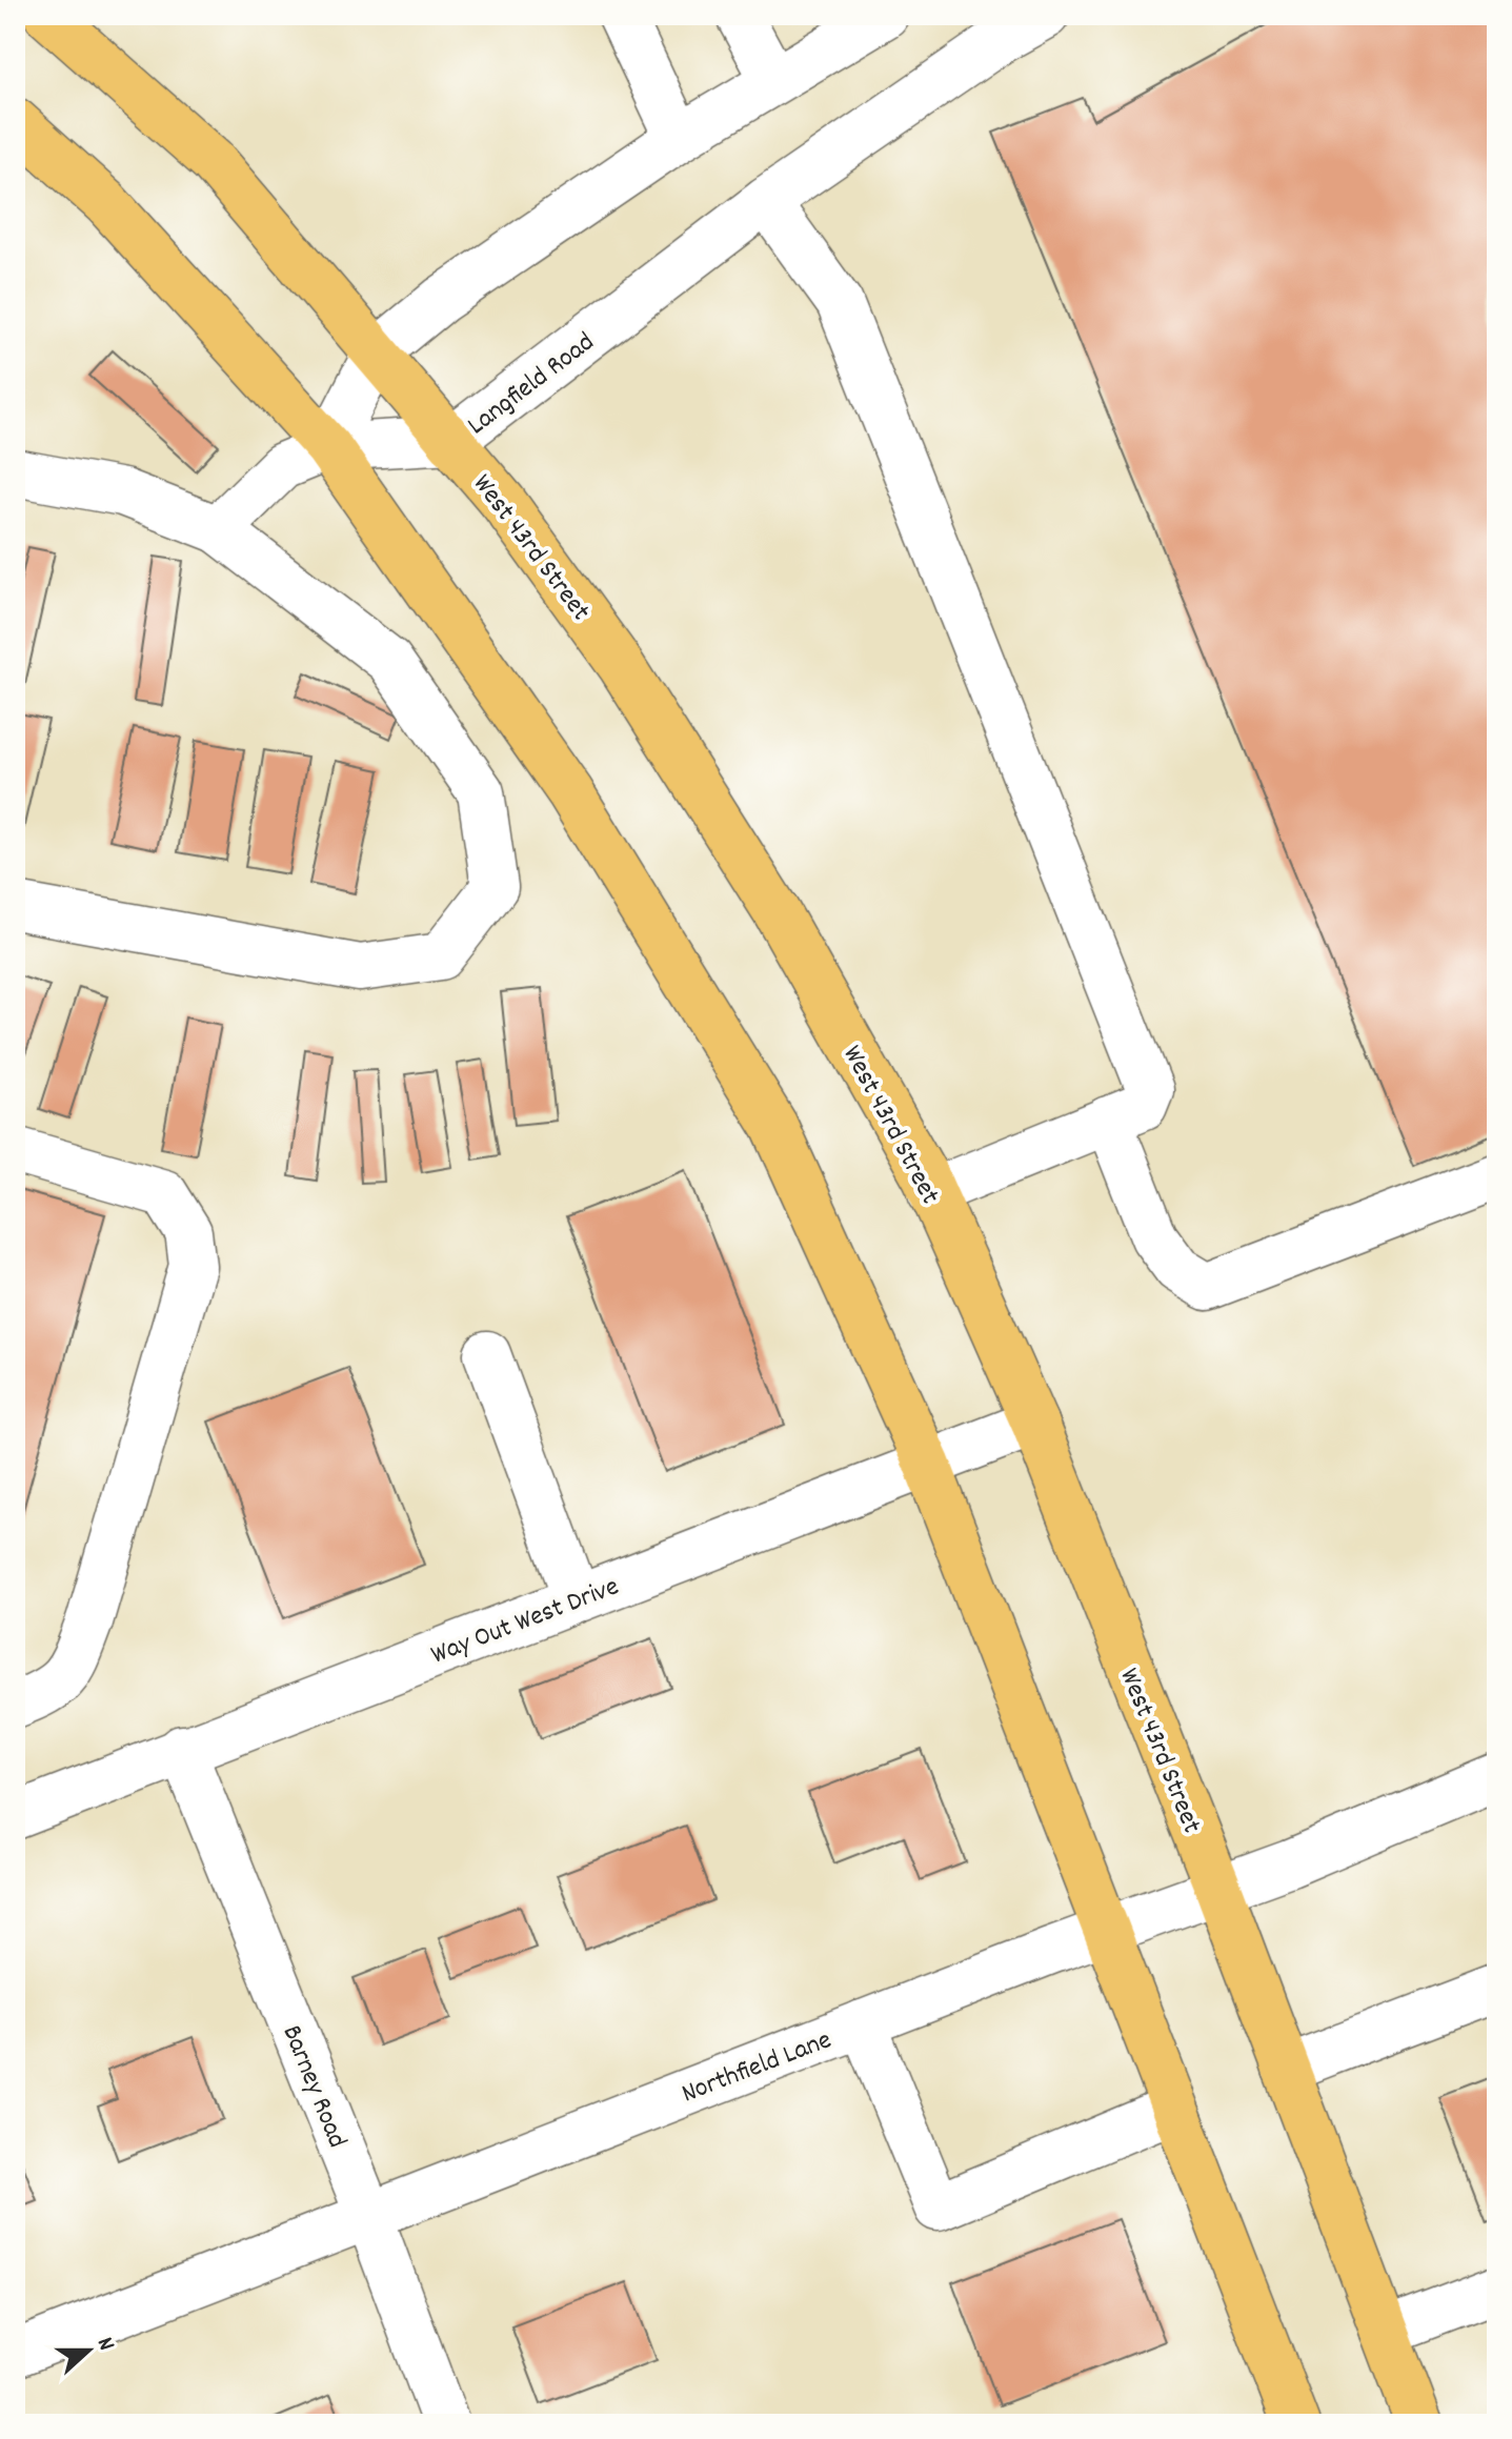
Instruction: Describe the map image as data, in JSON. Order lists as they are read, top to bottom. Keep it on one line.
{"streets":{"main road":["West 43rd Street"],"street":["Langfield Road","Way Out West Drive","Northfield Lane","Barney Road"]},"crossings":[["Langfield Road","West 43rd Street"],["West 43rd Street","Way Out West Drive"],["West 43rd Street","Northfield Lane"],["Way Out West Drive","Barney Road"],["Northfield Lane","Barney Road"]],"north":"right"}
